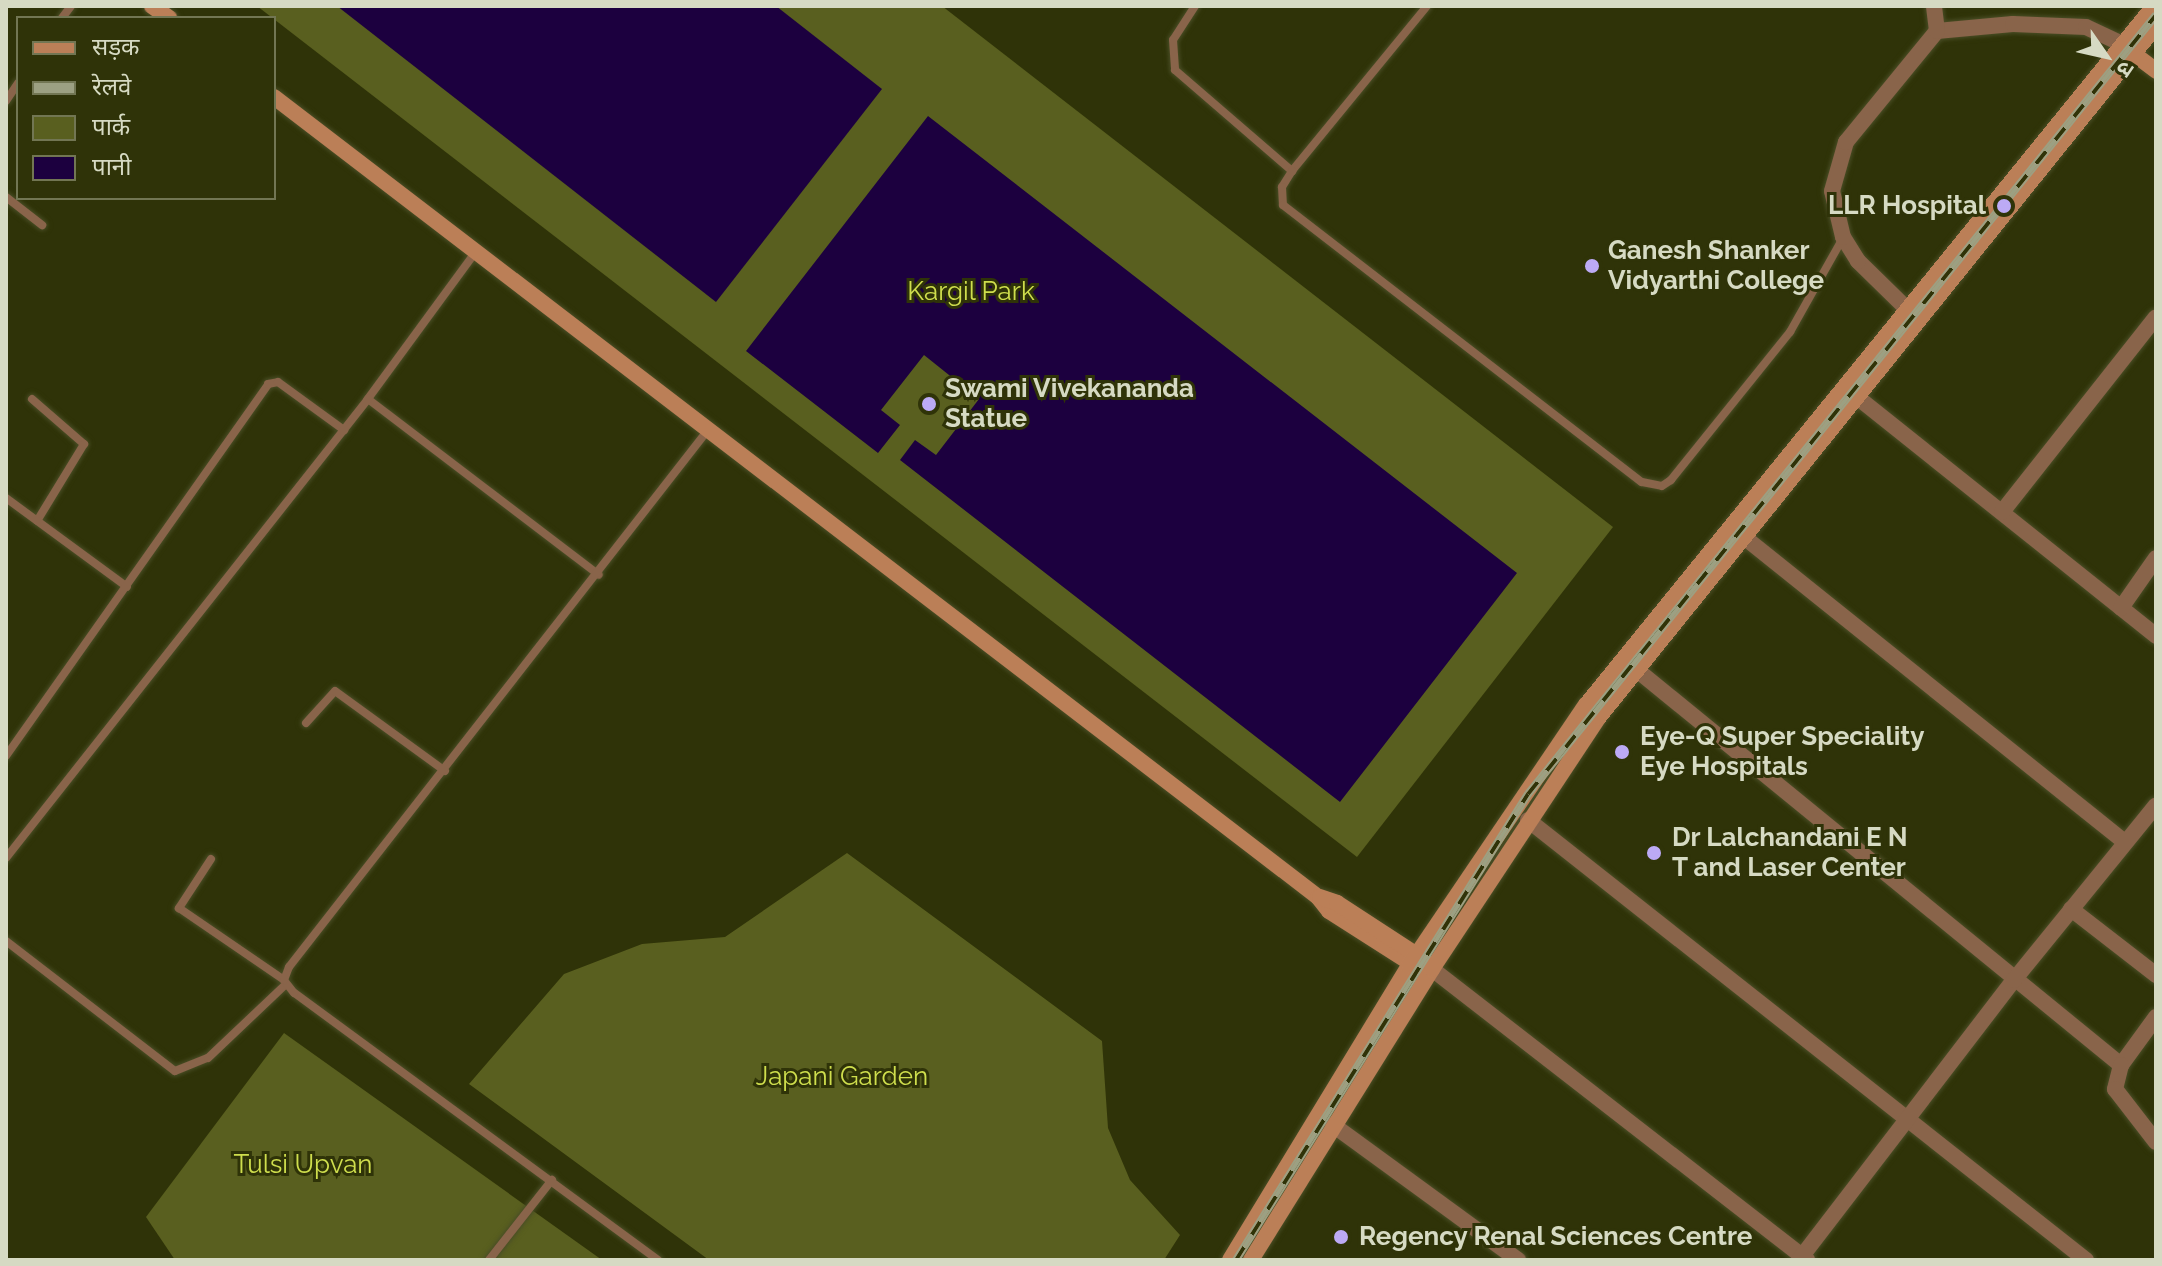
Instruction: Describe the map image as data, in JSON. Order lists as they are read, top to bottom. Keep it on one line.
{"parks":["Kargil Park","Japani Garden","Tulsi Upvan"],"places":["LLR Hospital","Ganesh Shanker Vidyarthi College","Swami Vivekananda Statue","Eye-Q Super Speciality Eye Hospitals","Dr Lalchandani E N T and Laser Center","Regency Renal Sciences Centre"],"legend":["सड़क","रेलवे","पार्क","पानी"],"north":"bottom right"}
